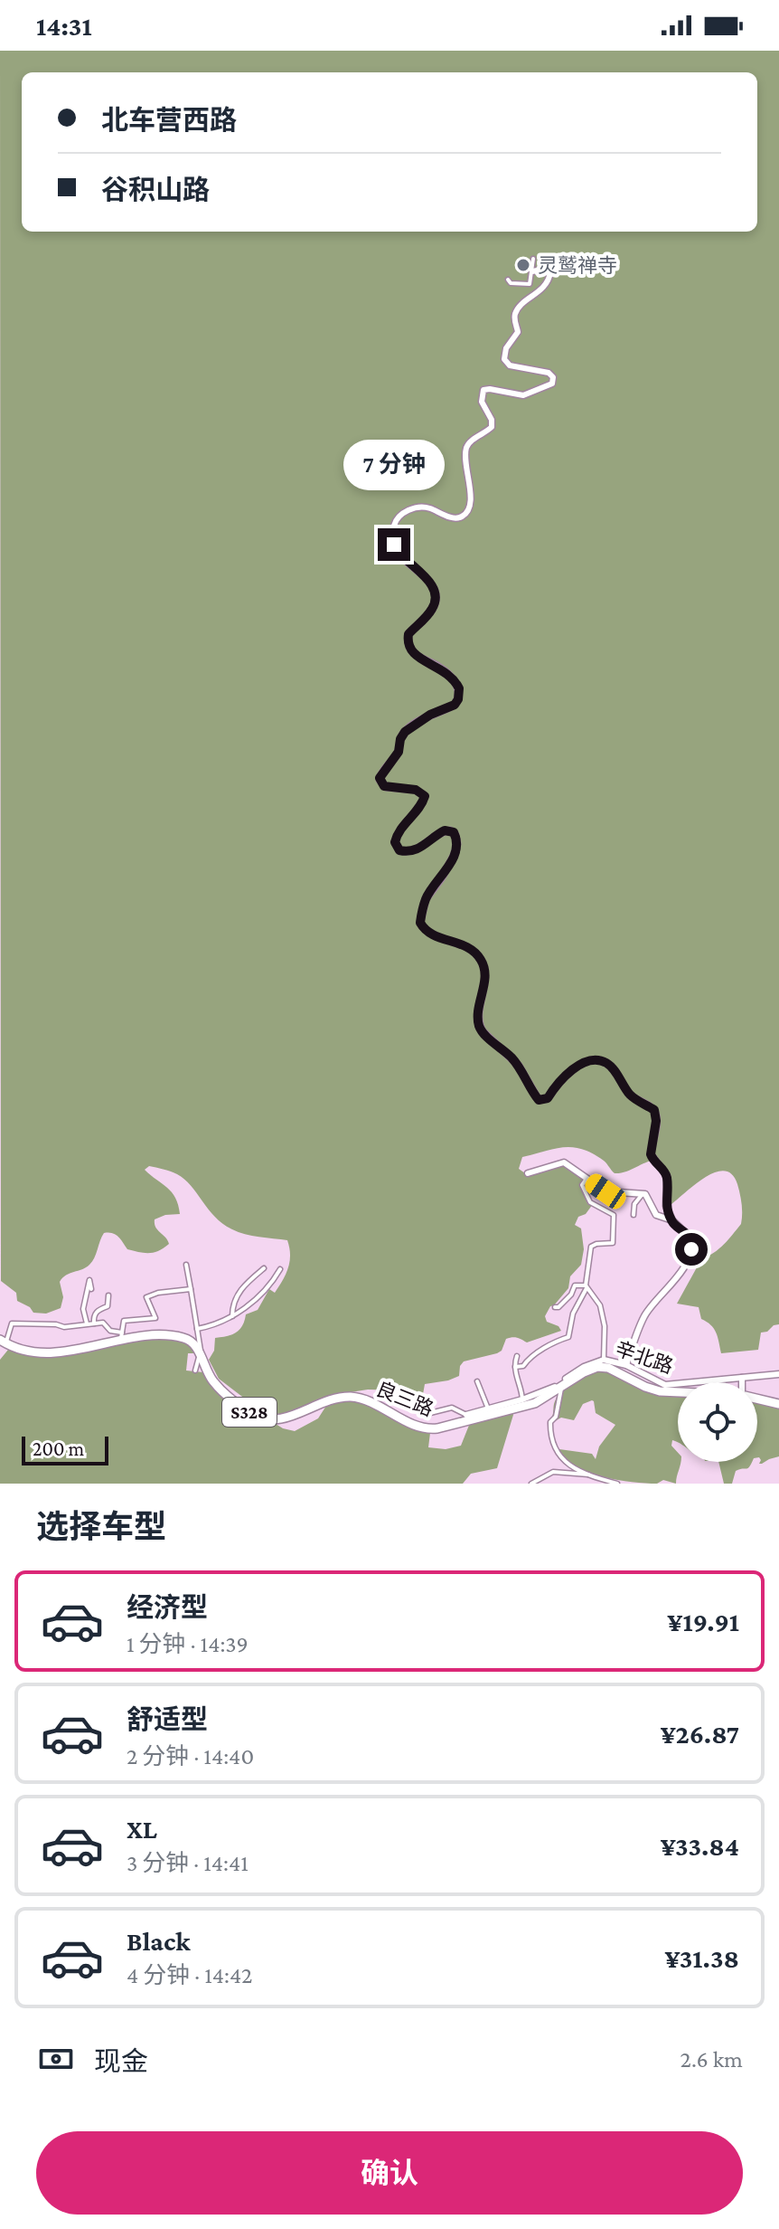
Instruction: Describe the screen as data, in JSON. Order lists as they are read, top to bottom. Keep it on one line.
{"streets":{"main road":["良三路","S328"],"street":["辛北路"]},"places":["灵鹫禅寺"],"scale_bar":"200 m","page":{"status":"14:31","banner":["北车营西路","谷积山路"],"bubble":"7 分钟","scale":"200 m","heading":"选择车型","list":[{"name":"经济型","note":"1 分钟 · 14:39","value":"¥19.91"},{"name":"舒适型","note":"2 分钟 · 14:40","value":"¥26.87"},{"name":"XL","note":"3 分钟 · 14:41","value":"¥33.84"},{"name":"Black","note":"4 分钟 · 14:42","value":"¥31.38"}],"pay":["现金","2.6 km"],"buttons":"确认"}}
